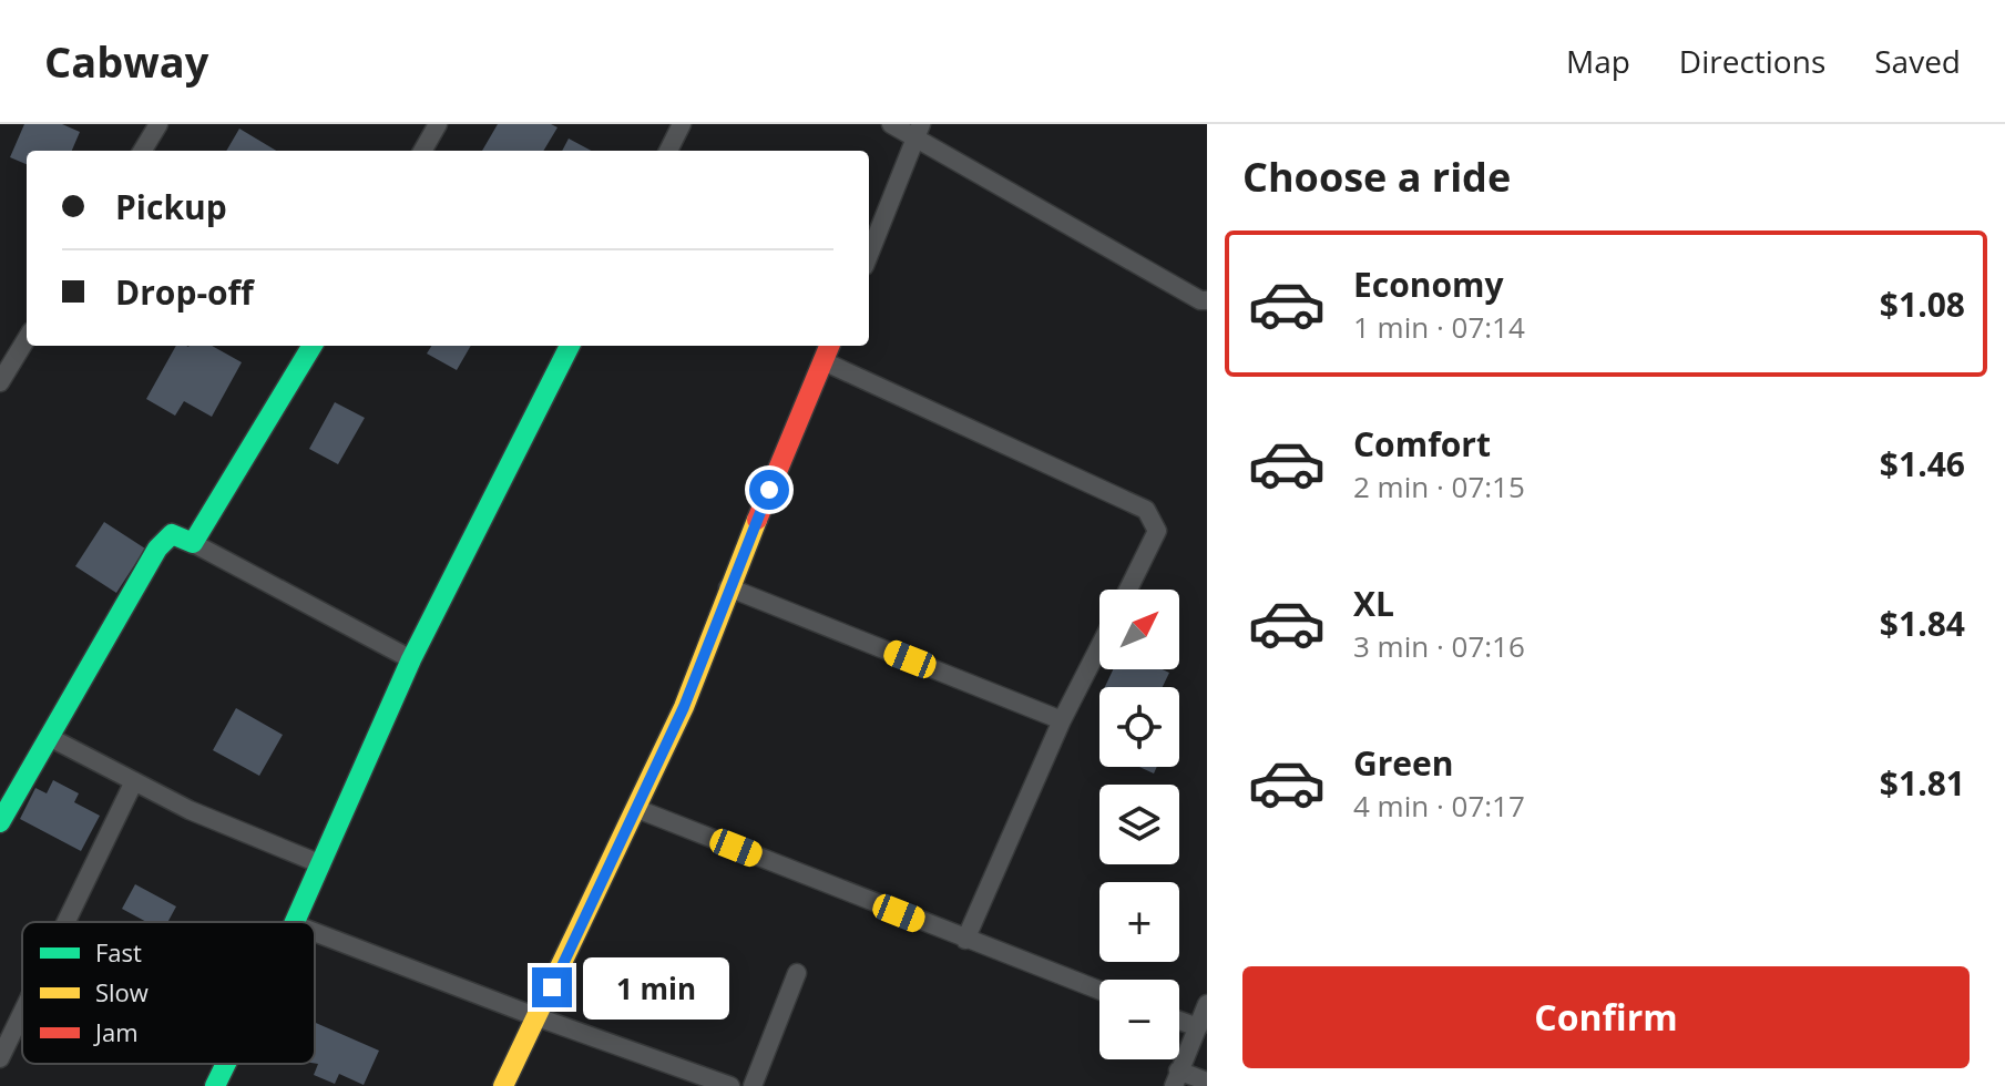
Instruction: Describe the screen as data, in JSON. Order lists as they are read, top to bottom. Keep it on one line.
{"legend":["Fast","Slow","Jam"],"north":"top right","page":{"header":"Cabway","nav":["Map","Directions","Saved"],"heading":"Choose a ride","banner":["Pickup","Drop-off"],"list":[{"name":"Economy","note":"1 min · 07:14","value":"$1.08"},{"name":"Comfort","note":"2 min · 07:15","value":"$1.46"},{"name":"XL","note":"3 min · 07:16","value":"$1.84"},{"name":"Green","note":"4 min · 07:17","value":"$1.81"}],"map_buttons":["+","−"],"buttons":"Confirm","bubble":"1 min"}}
